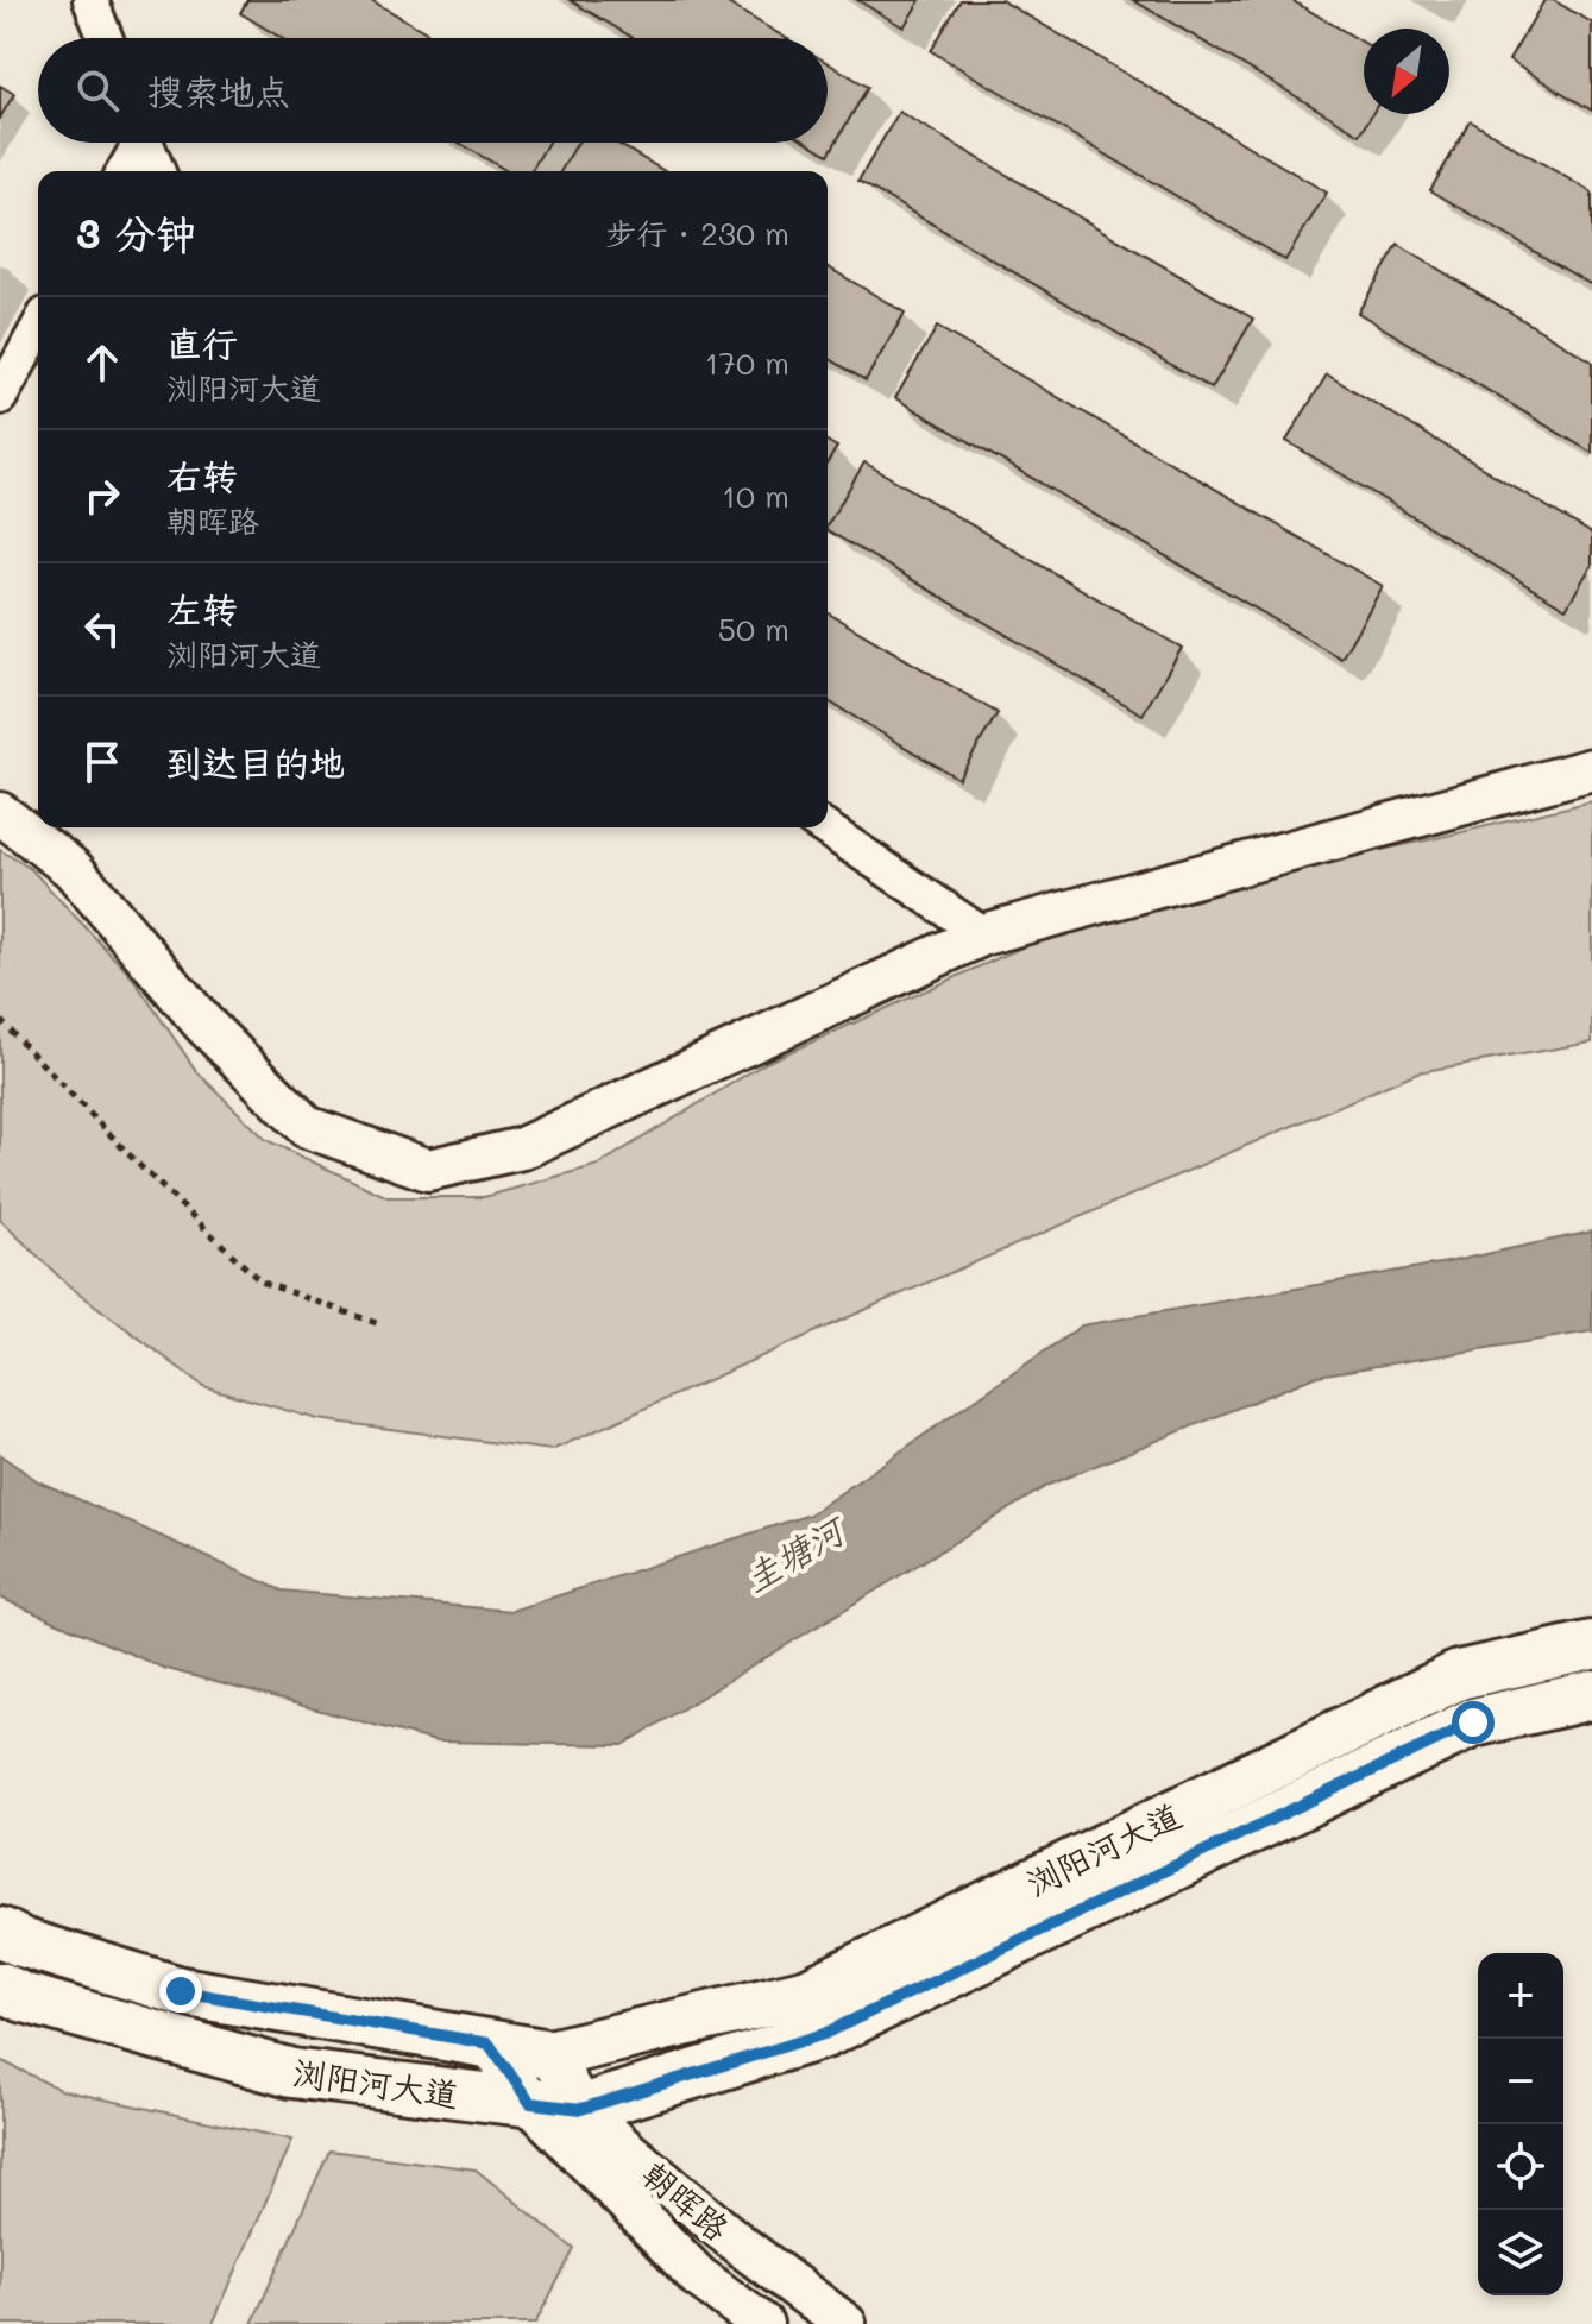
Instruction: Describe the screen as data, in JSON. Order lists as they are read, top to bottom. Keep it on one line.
{"streets":{"main road":["浏阳河大道"],"street":["朝晖路"]},"crossings":[["浏阳河大道","朝晖路"]],"water":["圭塘河"],"north":"bottom left","page":{"search":"搜索地点","heading":["3 分钟","步行 · 230 m"],"list":[["直行","浏阳河大道","170 m"],["右转","朝晖路","10 m"],["左转","浏阳河大道","50 m"],"到达目的地"],"map_buttons":["+","−"]}}
